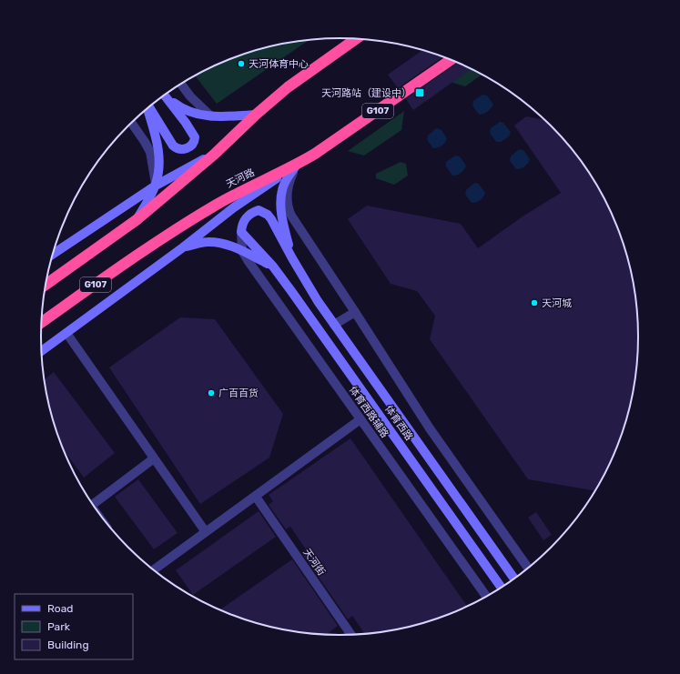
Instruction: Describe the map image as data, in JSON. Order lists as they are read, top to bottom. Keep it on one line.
{"streets":{"highway":["G107","天河路"],"main road":["体育西路"],"street":["体育西路辅路","天河街"]},"places":{"other":["天河体育中心","天河城","广百百货"],"transit":["天河路站（建设中）"]},"legend":["Road","Park","Building"]}
